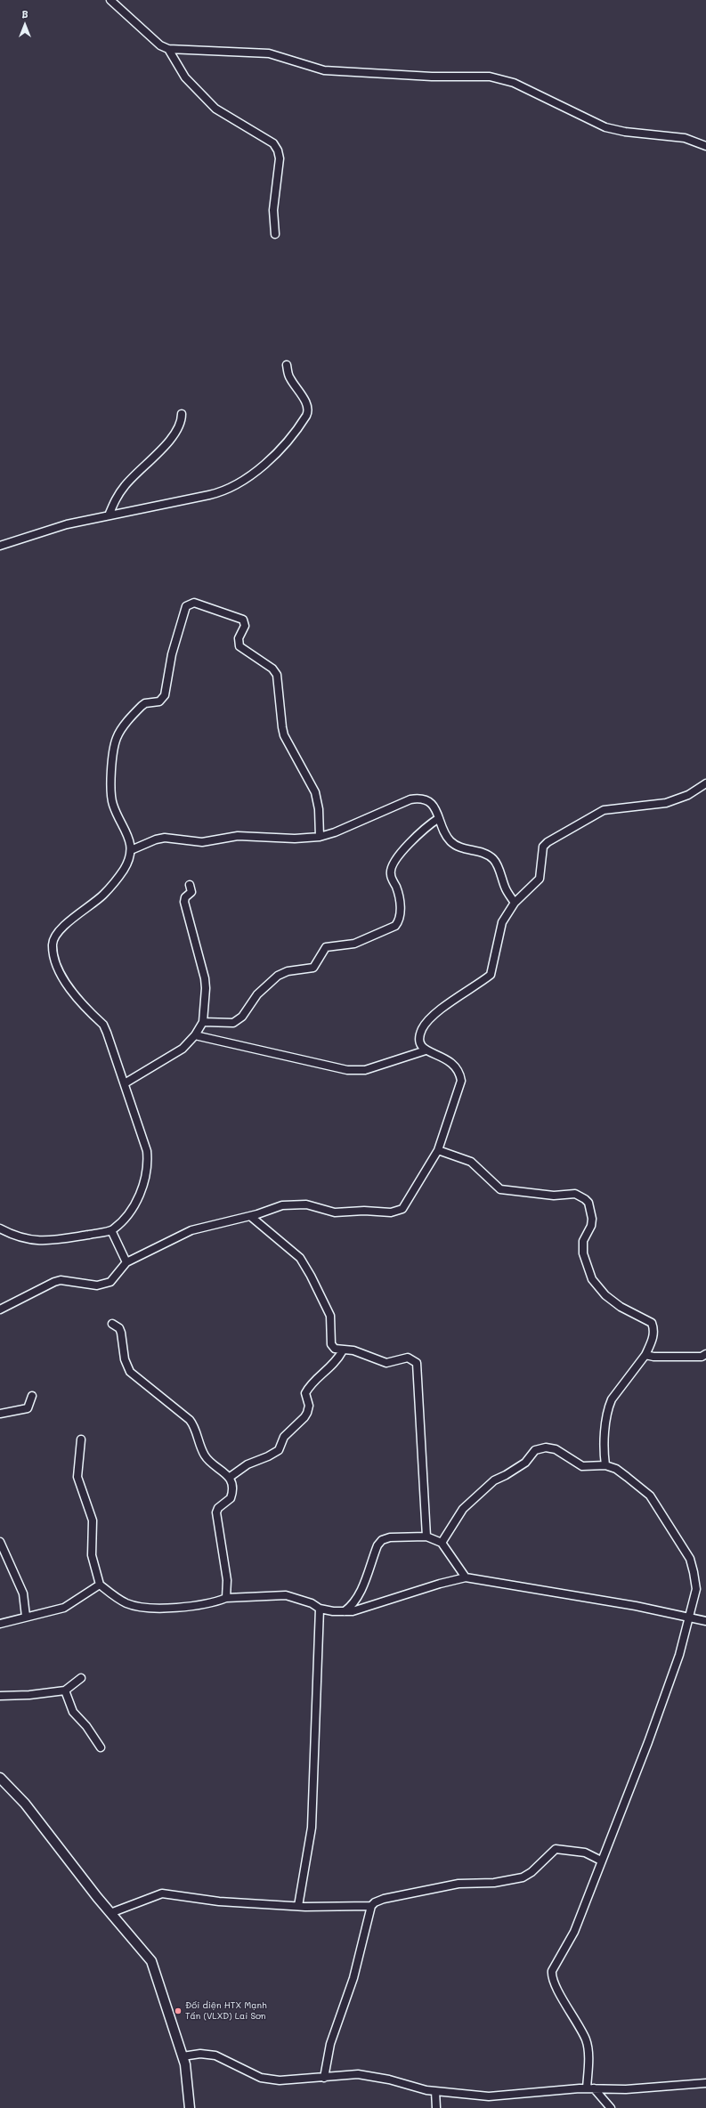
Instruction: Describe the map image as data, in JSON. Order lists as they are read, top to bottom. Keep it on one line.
{"places":["Đối diện HTX Mạnh Tấn (VLXD) Lai Sơn"],"north":"top"}
